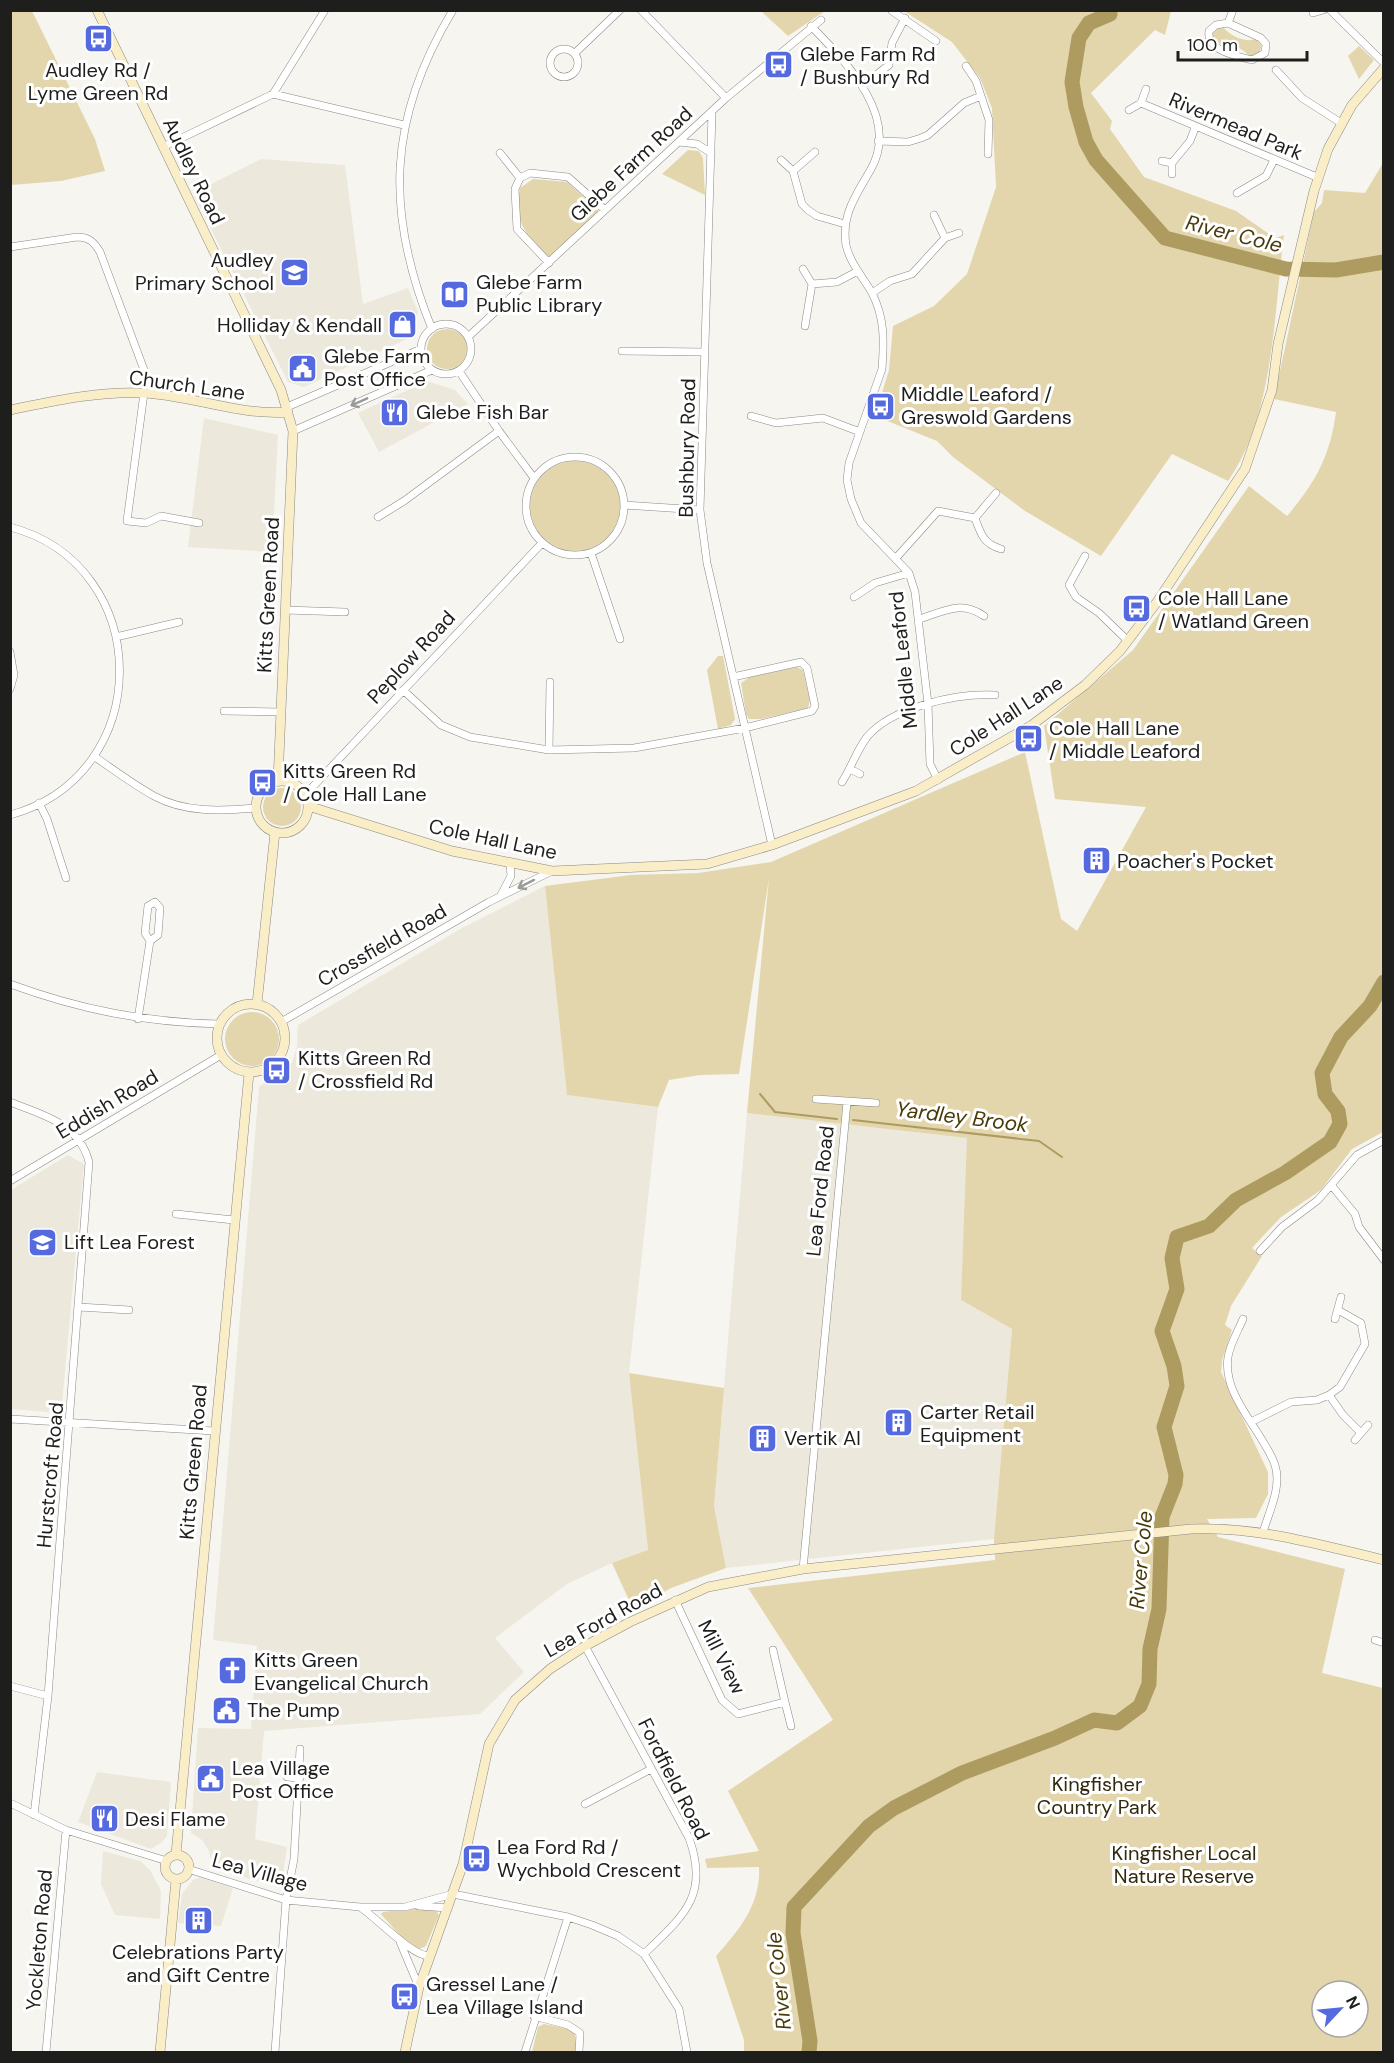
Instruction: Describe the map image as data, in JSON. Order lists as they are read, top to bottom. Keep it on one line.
{"streets":{"street":["Rivermead Park","Glebe Farm Road","Audley Road","Church Lane","Bushbury Road","Kitts Green Road","Peplow Road","Middle Leaford","Cole Hall Lane","Crossfield Road","Eddish Road","Lea Ford Road","Hurstcroft Road","Mill View","Fordfield Road","Lea Village","Yockleton Road"]},"crossings":[["Rivermead Park","Cole Hall Lane"],["Glebe Farm Road","Bushbury Road"],["Glebe Farm Road","Middle Leaford"],["Audley Road","Church Lane"],["Audley Road","Kitts Green Road"],["Church Lane","Kitts Green Road"],["Bushbury Road","Cole Hall Lane"],["Kitts Green Road","Peplow Road"],["Kitts Green Road","Cole Hall Lane"],["Kitts Green Road","Crossfield Road"],["Kitts Green Road","Eddish Road"],["Kitts Green Road","Lea Village"],["Peplow Road","Cole Hall Lane"],["Middle Leaford","Cole Hall Lane"],["Cole Hall Lane","Crossfield Road"],["Crossfield Road","Eddish Road"],["Eddish Road","Hurstcroft Road"],["Lea Ford Road","Mill View"],["Lea Ford Road","Fordfield Road"],["Lea Ford Road","Lea Village"]],"water":["River Cole","Yardley Brook"],"parks":["Kingfisher Country Park","Kingfisher Local Nature Reserve"],"places":{"bus stop":["Audley Rd / Lyme Green Rd","Glebe Farm Rd / Bushbury Rd","Middle Leaford / Greswold Gardens","Cole Hall Lane / Watland Green","Cole Hall Lane / Middle Leaford","Kitts Green Rd / Cole Hall Lane","Kitts Green Rd / Crossfield Rd","Lea Ford Rd / Wychbold Crescent","Gressel Lane / Lea Village Island"],"school or university":["Audley Primary School","Lift Lea Forest"],"library":["Glebe Farm Public Library"],"shop":["Holliday & Kendall"],"public building":["Glebe Farm Post Office","The Pump","Lea Village Post Office"],"restaurant":["Glebe Fish Bar","Desi Flame"],"building":["Poacher's Pocket","Carter Retail Equipment","Vertik Al","Celebrations Party and Gift Centre"],"church":["Kitts Green Evangelical Church"]},"scale_bar":"100 m","north":"top right"}
